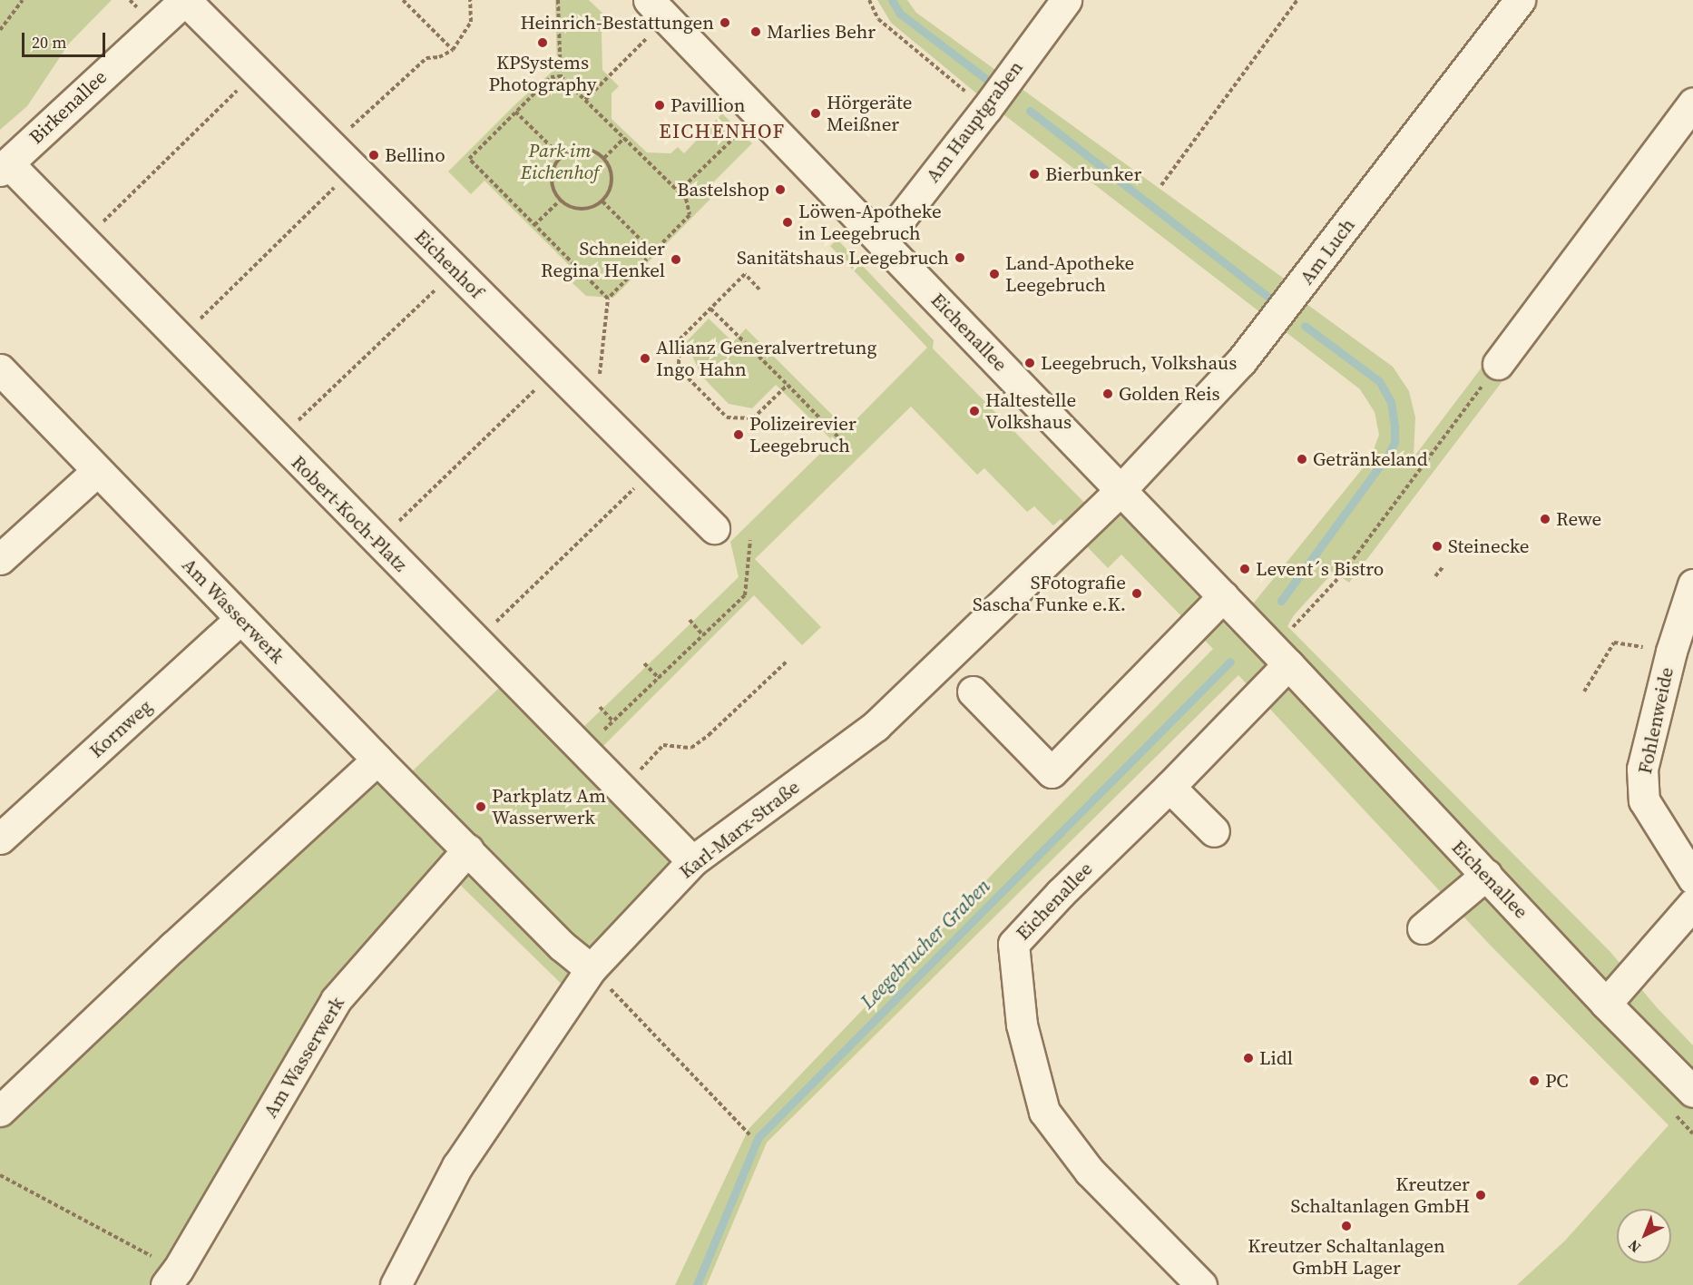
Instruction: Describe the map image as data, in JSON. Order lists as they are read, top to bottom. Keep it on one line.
{"streets":{"street":["Birkenallee","Am Hauptgraben","Am Luch","Eichenhof","Eichenallee","Robert-Koch-Platz","Am Wasserwerk","Fohlenweide","Kornweg","Karl-Marx-Straße"]},"crossings":[["Birkenallee","Eichenhof"],["Birkenallee","Robert-Koch-Platz"],["Am Hauptgraben","Eichenallee"],["Am Luch","Eichenallee"],["Am Luch","Karl-Marx-Straße"],["Eichenallee","Karl-Marx-Straße"],["Robert-Koch-Platz","Karl-Marx-Straße"],["Am Wasserwerk","Kornweg"],["Am Wasserwerk","Karl-Marx-Straße"]],"districts":["EICHENHOF"],"water":["Leegebrucher Graben"],"parks":["Park im Eichenhof"],"places":["Heinrich-Bestattungen","Marlies Behr","KPSystems Photography","Pavillion","Hörgeräte Meißner","Bellino","Bierbunker","Bastelshop","Löwen-Apotheke in Leegebruch","Sanitätshaus Leegebruch","Schneider Regina Henkel","Land-Apotheke Leegebruch","Allianz Generalvertretung Ingo Hahn","Leegebruch, Volkshaus","Golden Reis","Haltestelle Volkshaus","Polizeirevier Leegebruch","Getränkeland","Rewe","Steinecke","Levent´s Bistro","SFotografie Sascha Funke e.K.","Parkplatz Am Wasserwerk","Lidl","PC","Kreutzer Schaltanlagen GmbH","Kreutzer Schaltanlagen GmbH Lager"],"scale_bar":"20 m","north":"bottom left"}
